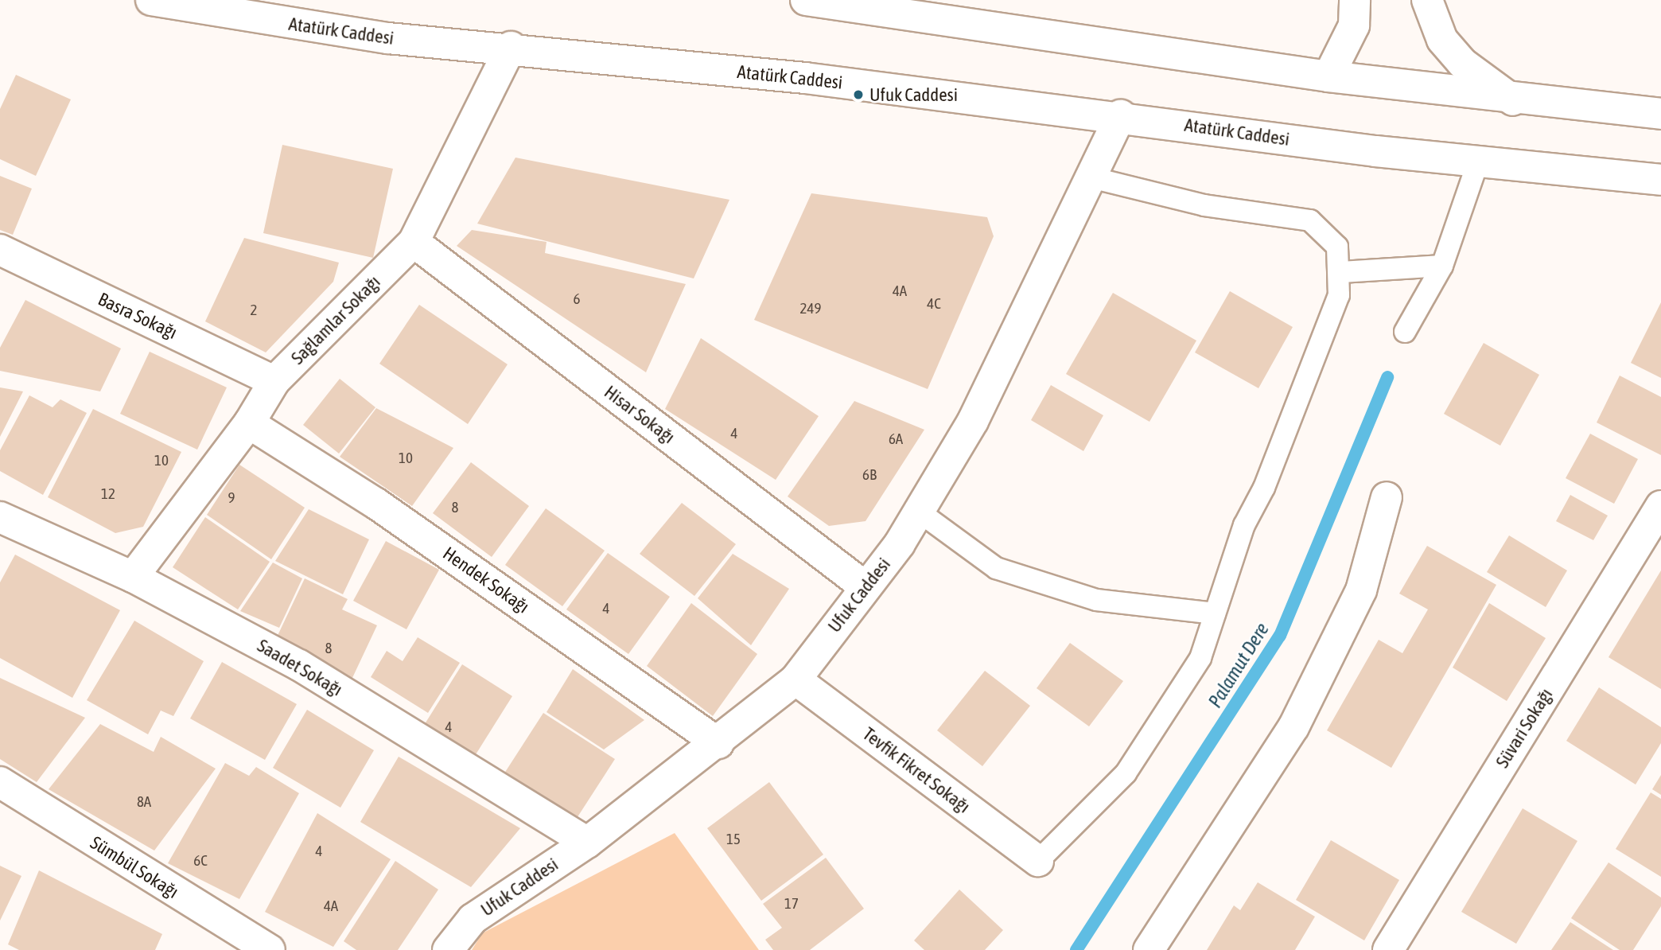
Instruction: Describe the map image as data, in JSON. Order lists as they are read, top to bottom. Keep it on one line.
{"streets":{"street":["Atatürk Caddesi","Basra Sokağı","Sağlamlar Sokağı","Hisar Sokağı","Hendek Sokağı","Ufuk Caddesi","Saadet Sokağı","Süvari Sokağı","Tevfik Fikret Sokağı","Sümbül Sokağı"]},"crossings":[["Atatürk Caddesi","Sağlamlar Sokağı"],["Atatürk Caddesi","Ufuk Caddesi"],["Basra Sokağı","Sağlamlar Sokağı"],["Sağlamlar Sokağı","Hisar Sokağı"],["Sağlamlar Sokağı","Hendek Sokağı"],["Sağlamlar Sokağı","Saadet Sokağı"],["Hisar Sokağı","Ufuk Caddesi"],["Hendek Sokağı","Ufuk Caddesi"],["Ufuk Caddesi","Saadet Sokağı"],["Ufuk Caddesi","Tevfik Fikret Sokağı"]],"water":["Palamut Dere"],"places":["Ufuk Caddesi"],"house_numbers":["4A","6","4C","249","2","4","6A","10","10","6B","12","9","8","4","8","4","8A","15","4","6C","17","4A"]}
